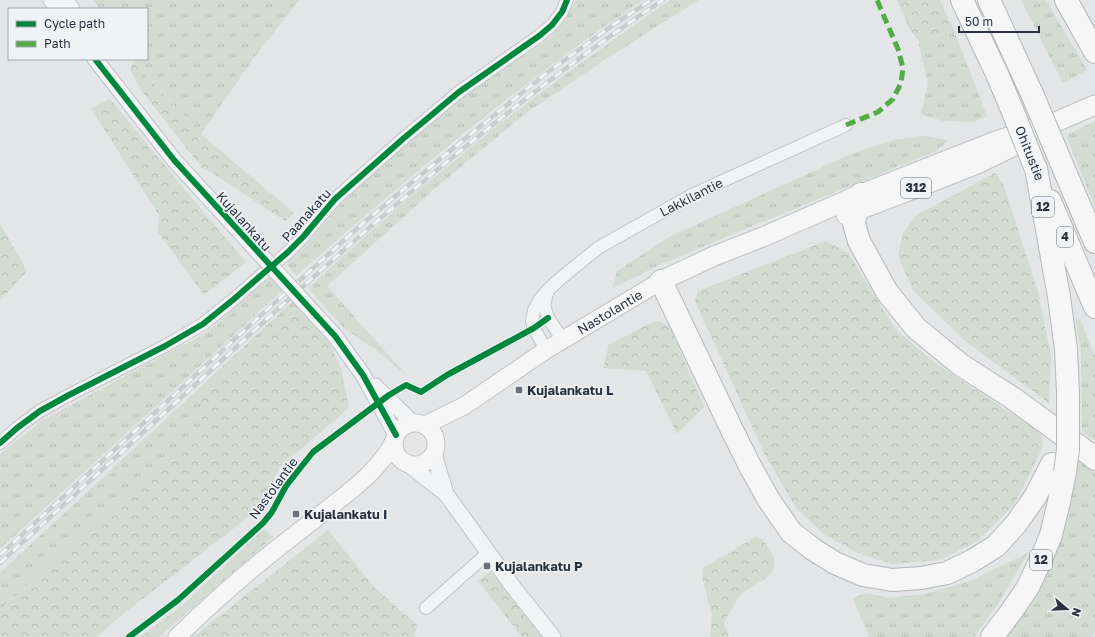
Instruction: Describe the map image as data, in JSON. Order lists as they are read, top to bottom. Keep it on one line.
{"streets":{"highway":["Ohitustie","12","4"],"main road":["312","Nastolantie"],"street":["Lakkilantie","Paanakatu","Kujalankatu"]},"crossings":[["Ohitustie","12"],["Lakkilantie","Nastolantie"],["Kujalankatu","Nastolantie"]],"places":{"transit":["Kujalankatu L","Kujalankatu I","Kujalankatu P"]},"legend":["Cycle path","Path"],"scale_bar":"50 m","north":"right"}
